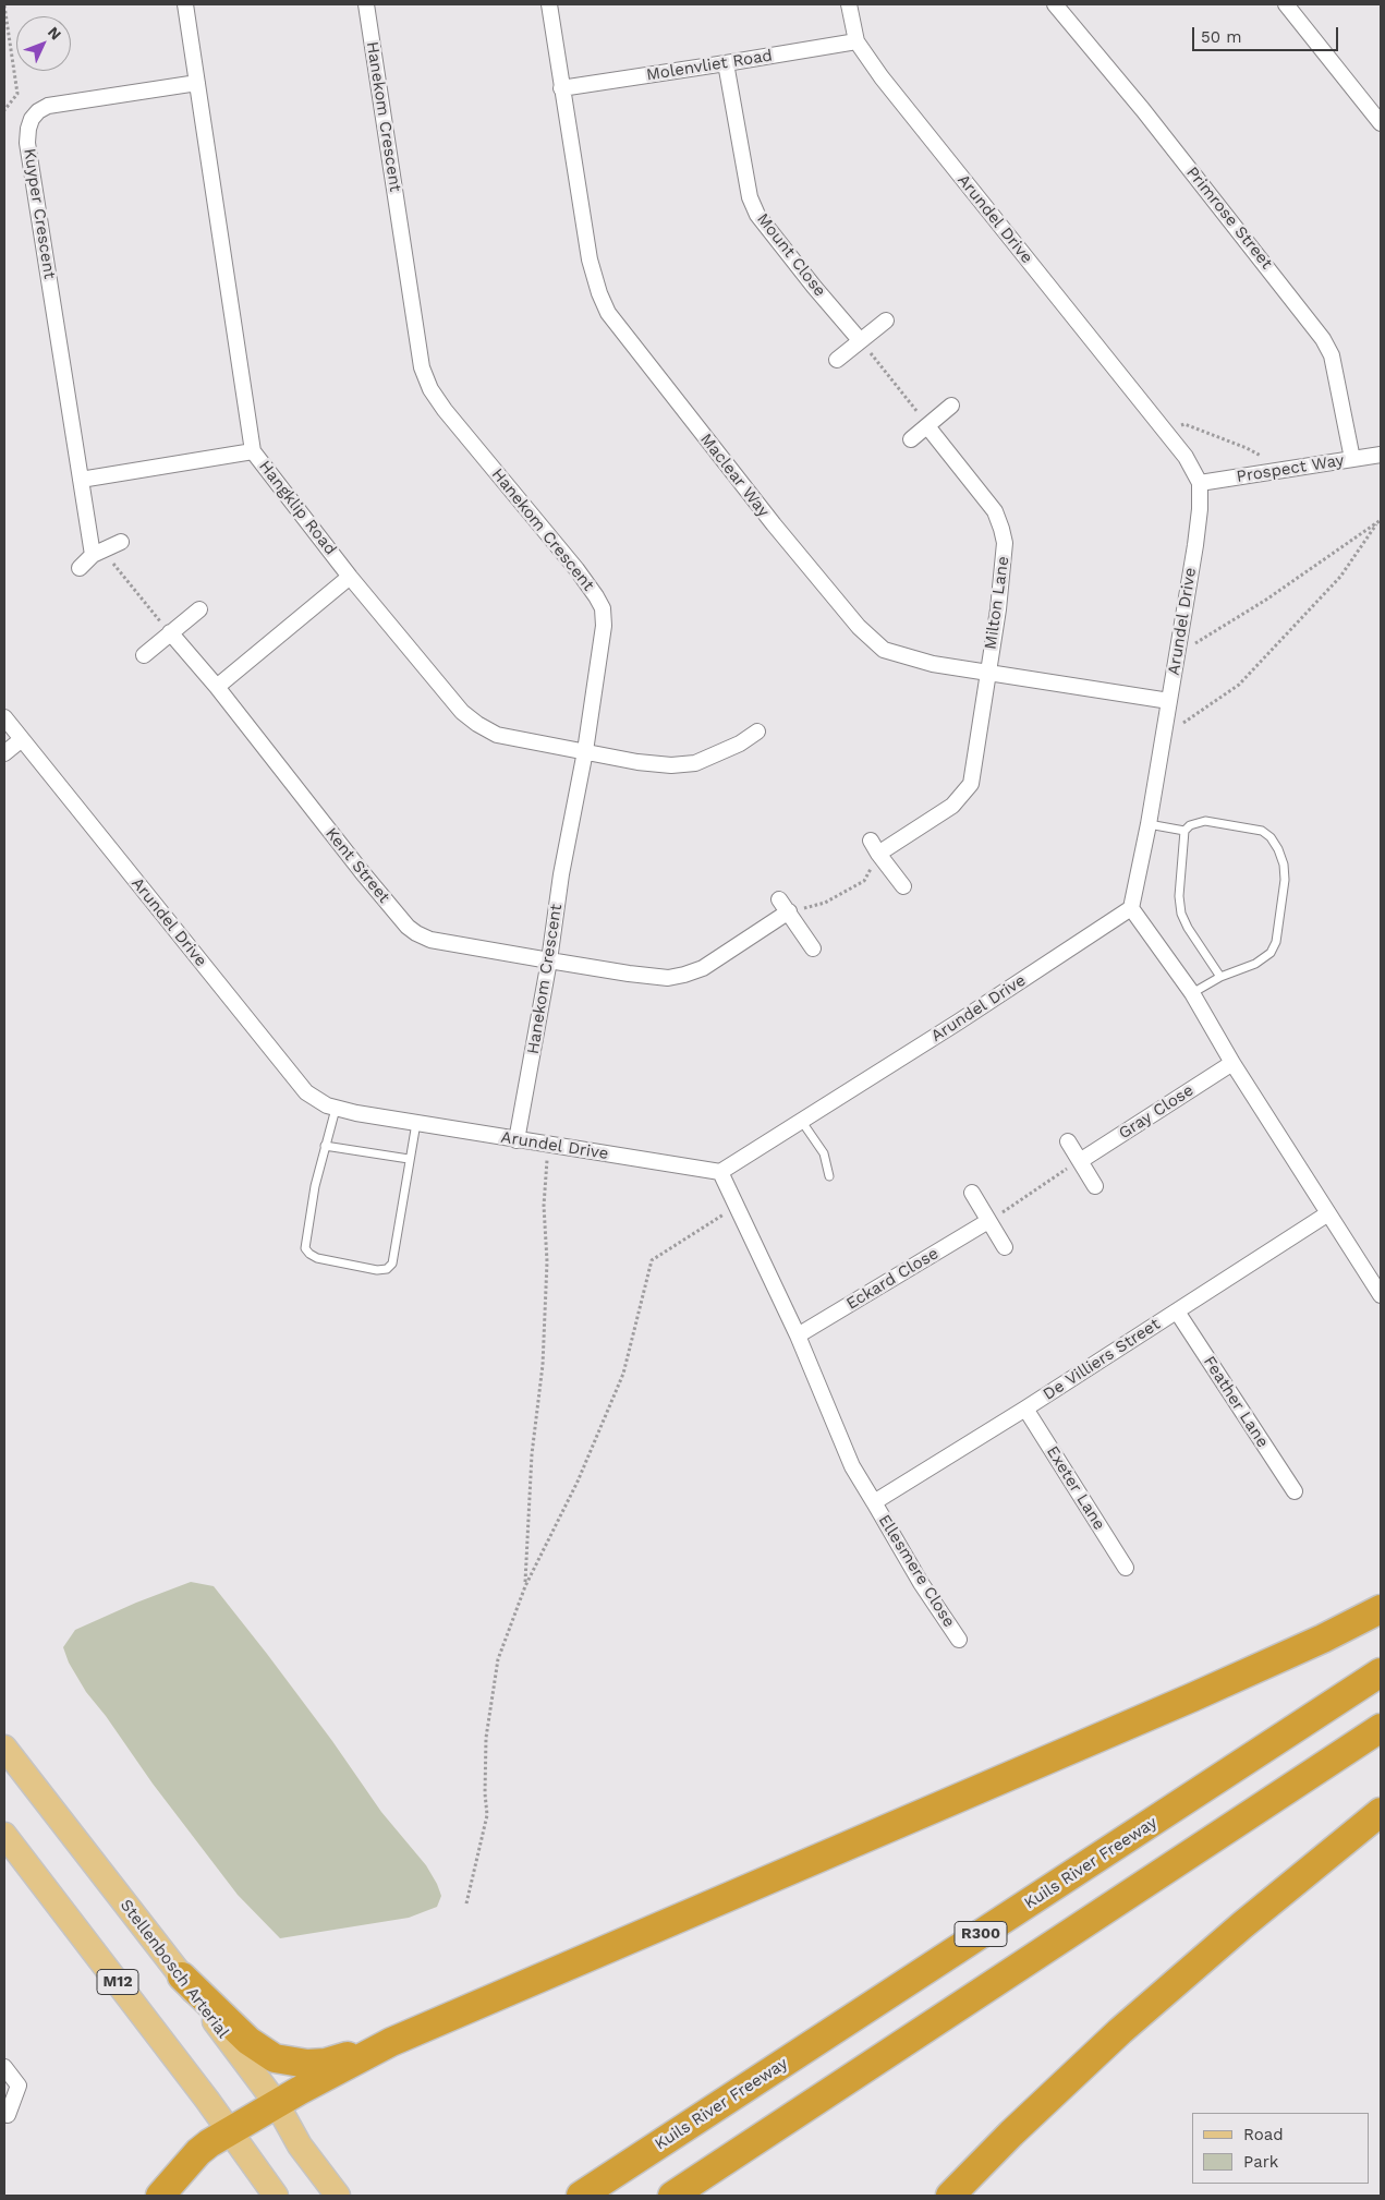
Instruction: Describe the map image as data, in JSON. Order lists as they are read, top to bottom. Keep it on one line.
{"streets":{"highway":["Kuils River Freeway","R300"],"main road":["Stellenbosch Arterial","M12"],"street":["Molenvliet Road","Hanekom Crescent","Kuyper Crescent","Primrose Street","Arundel Drive","Mount Close","Prospect Way","Maclear Way","Hangklip Road","Milton Lane","Kent Street","Gray Close","Eckard Close","De Villiers Street","Feather Lane","Exeter Lane","Ellesmere Close"]},"crossings":[["Molenvliet Road","Arundel Drive"],["Molenvliet Road","Mount Close"],["Molenvliet Road","Maclear Way"],["Hanekom Crescent","Arundel Drive"],["Hanekom Crescent","Hangklip Road"],["Hanekom Crescent","Kent Street"],["Kuyper Crescent","Hangklip Road"],["Primrose Street","Prospect Way"],["Arundel Drive","Prospect Way"],["Arundel Drive","Maclear Way"],["Maclear Way","Milton Lane"],["De Villiers Street","Feather Lane"],["De Villiers Street","Exeter Lane"],["De Villiers Street","Ellesmere Close"]],"legend":["Road","Park"],"scale_bar":"50 m","north":"top right"}
